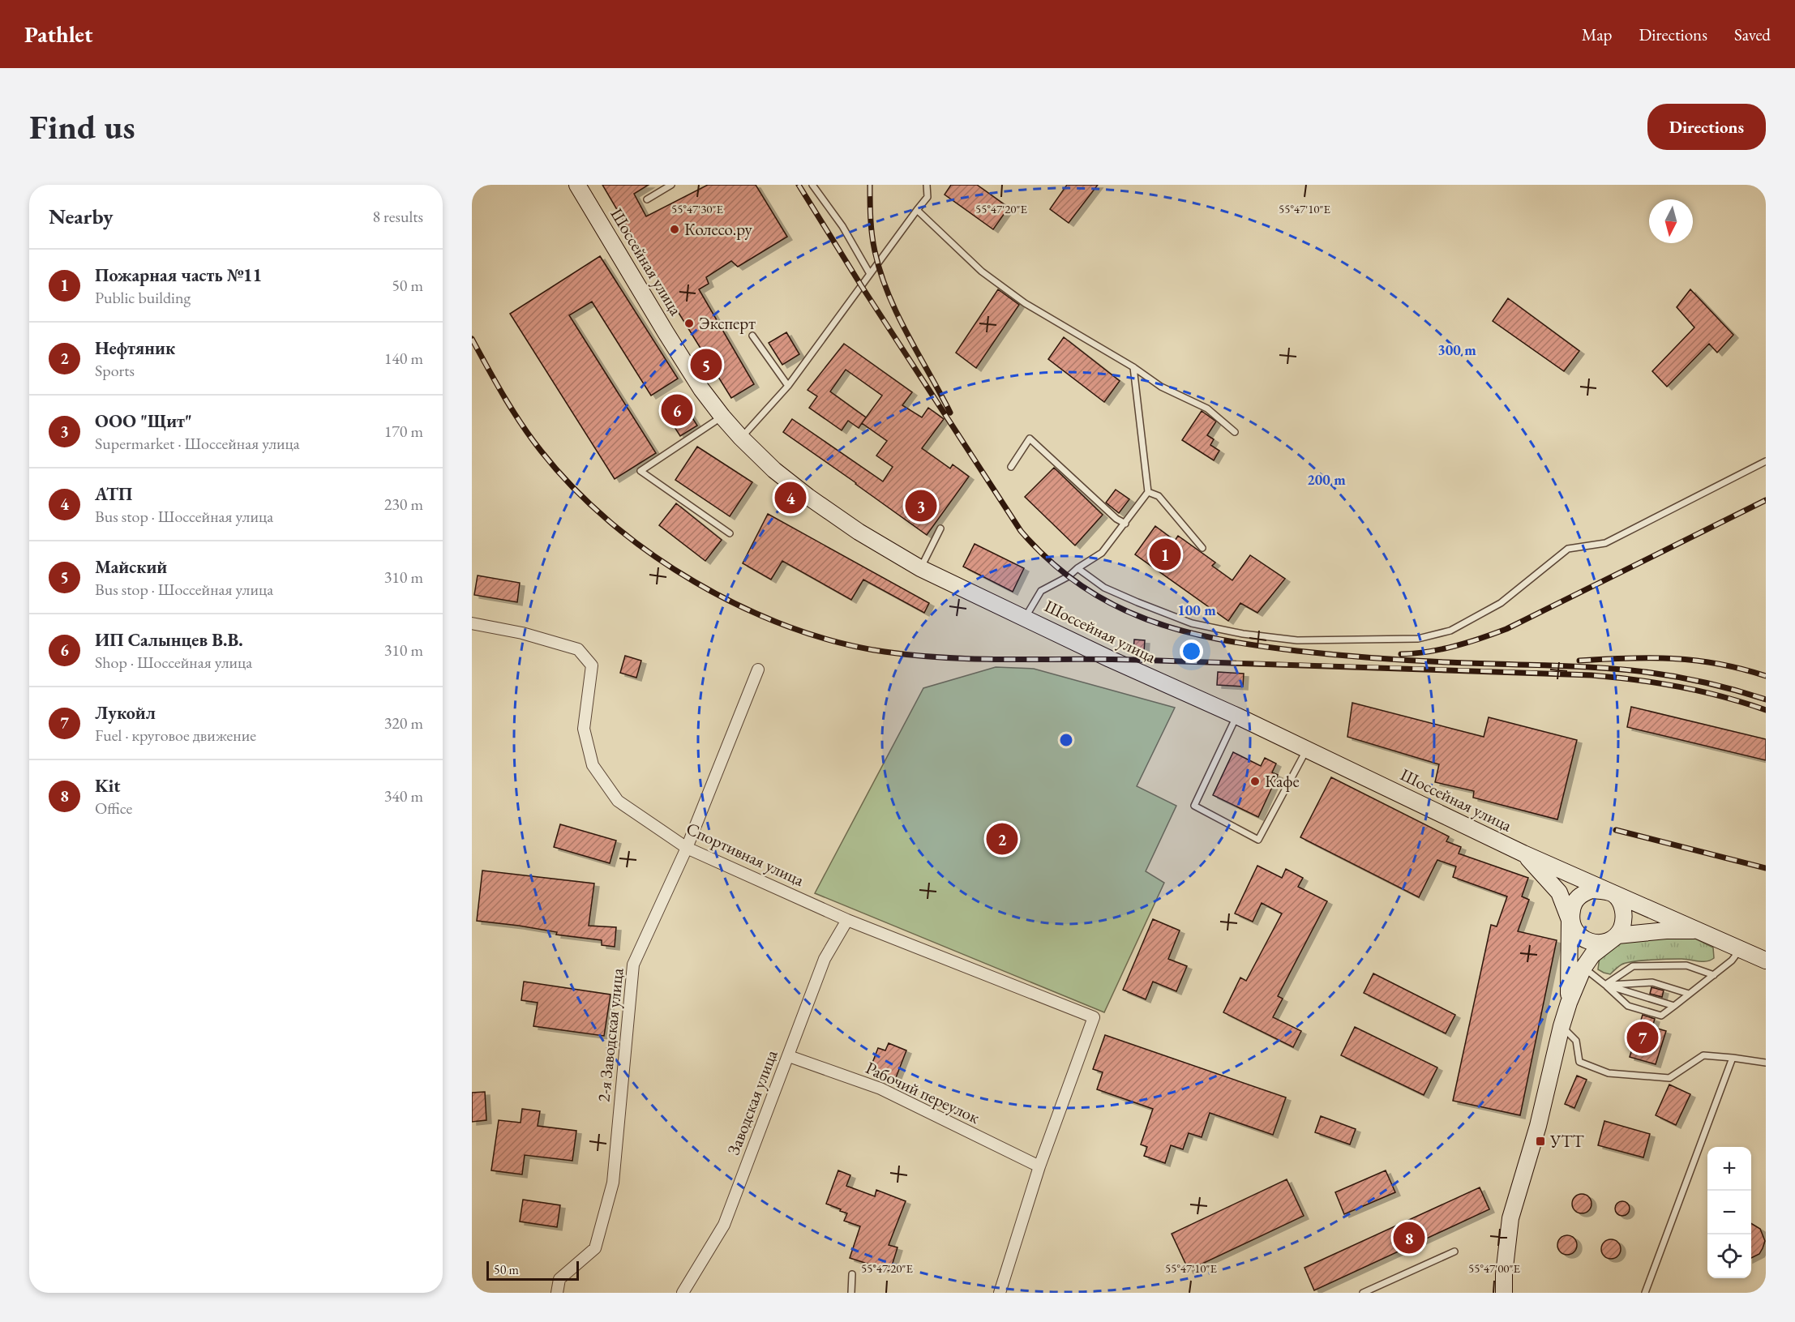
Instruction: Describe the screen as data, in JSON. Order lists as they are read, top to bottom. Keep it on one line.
{"streets":{"main road":["Шоссейная улица"],"street":["Спортивная улица","2-я Заводская улица","Рабочий переулок","Заводская улица"]},"crossings":[["Спортивная улица","2-я Заводская улица"],["Спортивная улица","Рабочий переулок"],["Спортивная улица","Заводская улица"],["Рабочий переулок","Заводская улица"]],"places":{"other":["Колесо.ру","Эксперт","Кафе"],"transit":["УТТ"]},"scale_bar":"50 m","north":"bottom","page":{"header":"Pathlet","nav":["Map","Directions","Saved"],"buttons":"Directions","title":"Find us","heading":["Nearby","8 results"],"list":[{"mark":"1","name":"Пожарная часть №11","note":"Public building","value":"50 m"},{"mark":"2","name":"Нефтяник","note":"Sports","value":"140 m"},{"mark":"3","name":"ООО \"Щит\"","note":"Supermarket · Шоссейная улица","value":"170 m"},{"mark":"4","name":"АТП","note":"Bus stop · Шоссейная улица","value":"230 m"},{"mark":"5","name":"Майский","note":"Bus stop · Шоссейная улица","value":"310 m"},{"mark":"6","name":"ИП Салынцев В.В.","note":"Shop · Шоссейная улица","value":"310 m"},{"mark":"7","name":"Лукойл","note":"Fuel · круговое движение","value":"320 m"},{"mark":"8","name":"Kit","note":"Office","value":"340 m"}],"pins":["5","6","4","3","1","2","7","8"],"map_buttons":["+","−"],"scale":"50 m"},"coordinates":["55°47'30\"E","55°47'20\"E","55°47'10\"E","55°47'00\"E"],"rings":["300 m","200 m","100 m"]}
